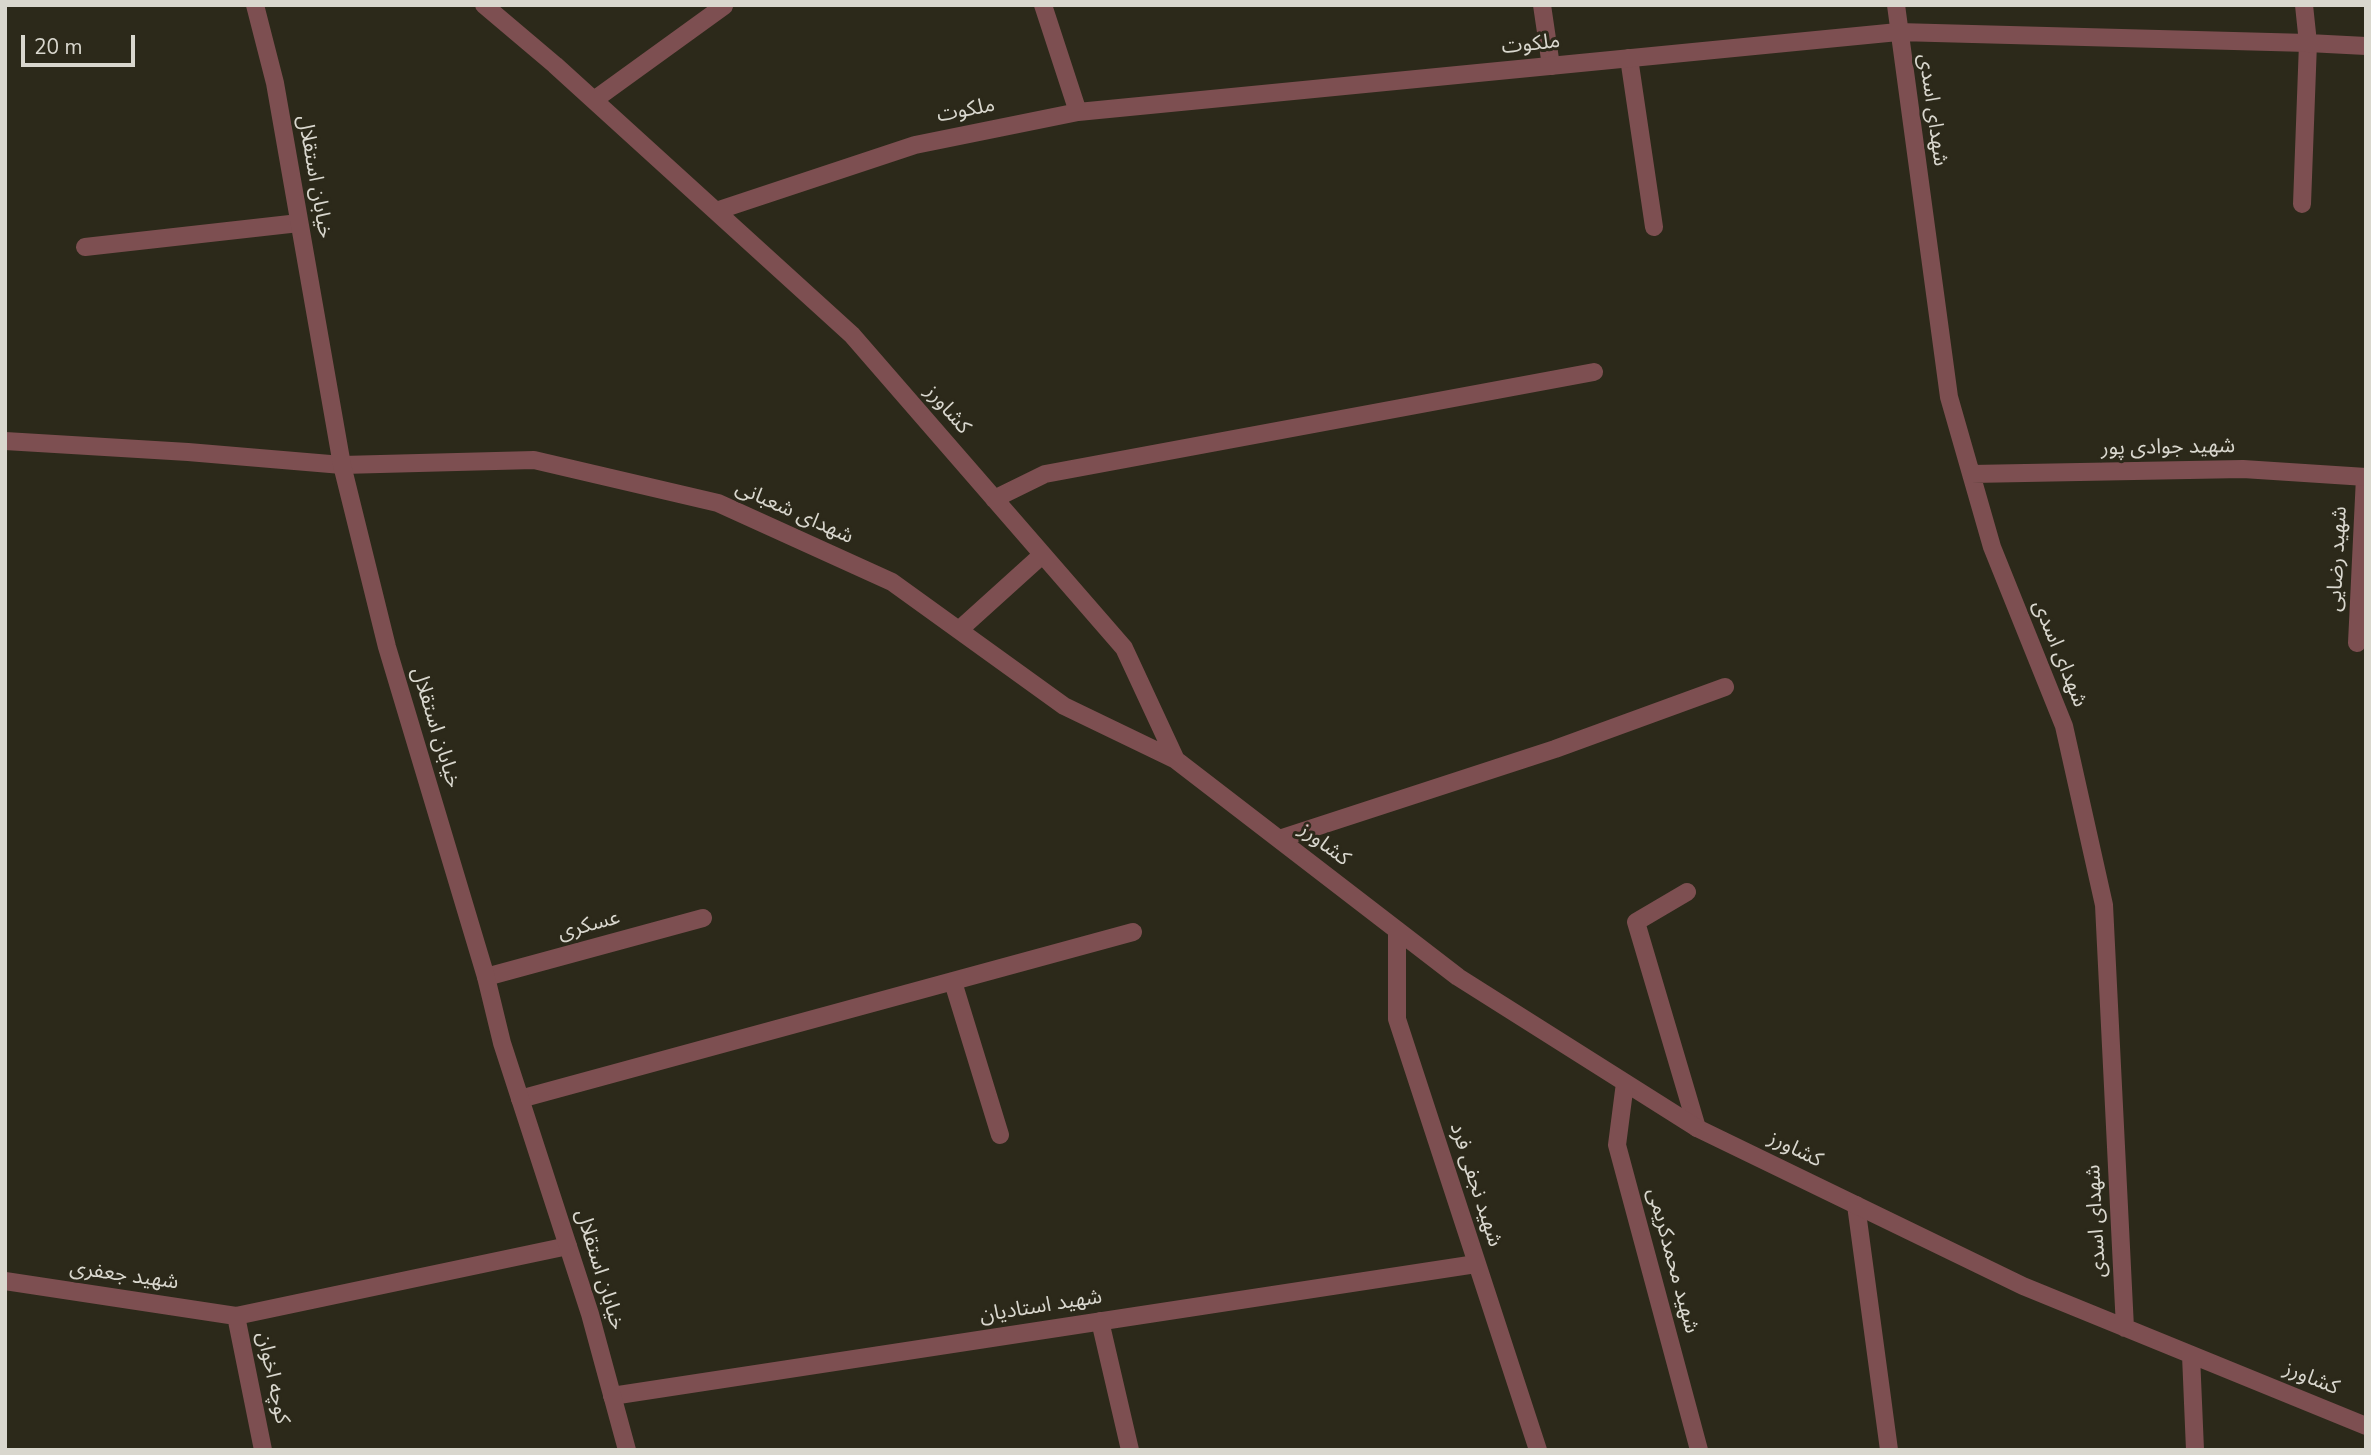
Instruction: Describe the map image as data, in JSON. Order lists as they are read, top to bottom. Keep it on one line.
{"streets":{"street":["ملکوت","شهدای اسدی","خیابان استقلال","کشاورز","شهید جوادی پور","شهدای شعبانی","شهید رضایی","عسکری","شهید نجفی فرد","شهید محمدکریمی","شهید جعفری","شهید استادیان","کوچه اخوان"]},"crossings":[["ملکوت","شهدای اسدی"],["ملکوت","کشاورز"],["شهدای اسدی","کشاورز"],["شهدای اسدی","شهید جوادی پور"],["خیابان استقلال","شهدای شعبانی"],["خیابان استقلال","عسکری"],["خیابان استقلال","شهید استادیان"],["کشاورز","شهدای شعبانی"],["کشاورز","شهید نجفی فرد"],["کشاورز","شهید محمدکریمی"],["شهید جوادی پور","شهید رضایی"],["شهید نجفی فرد","شهید استادیان"],["شهید جعفری","کوچه اخوان"]],"scale_bar":"20 m"}
